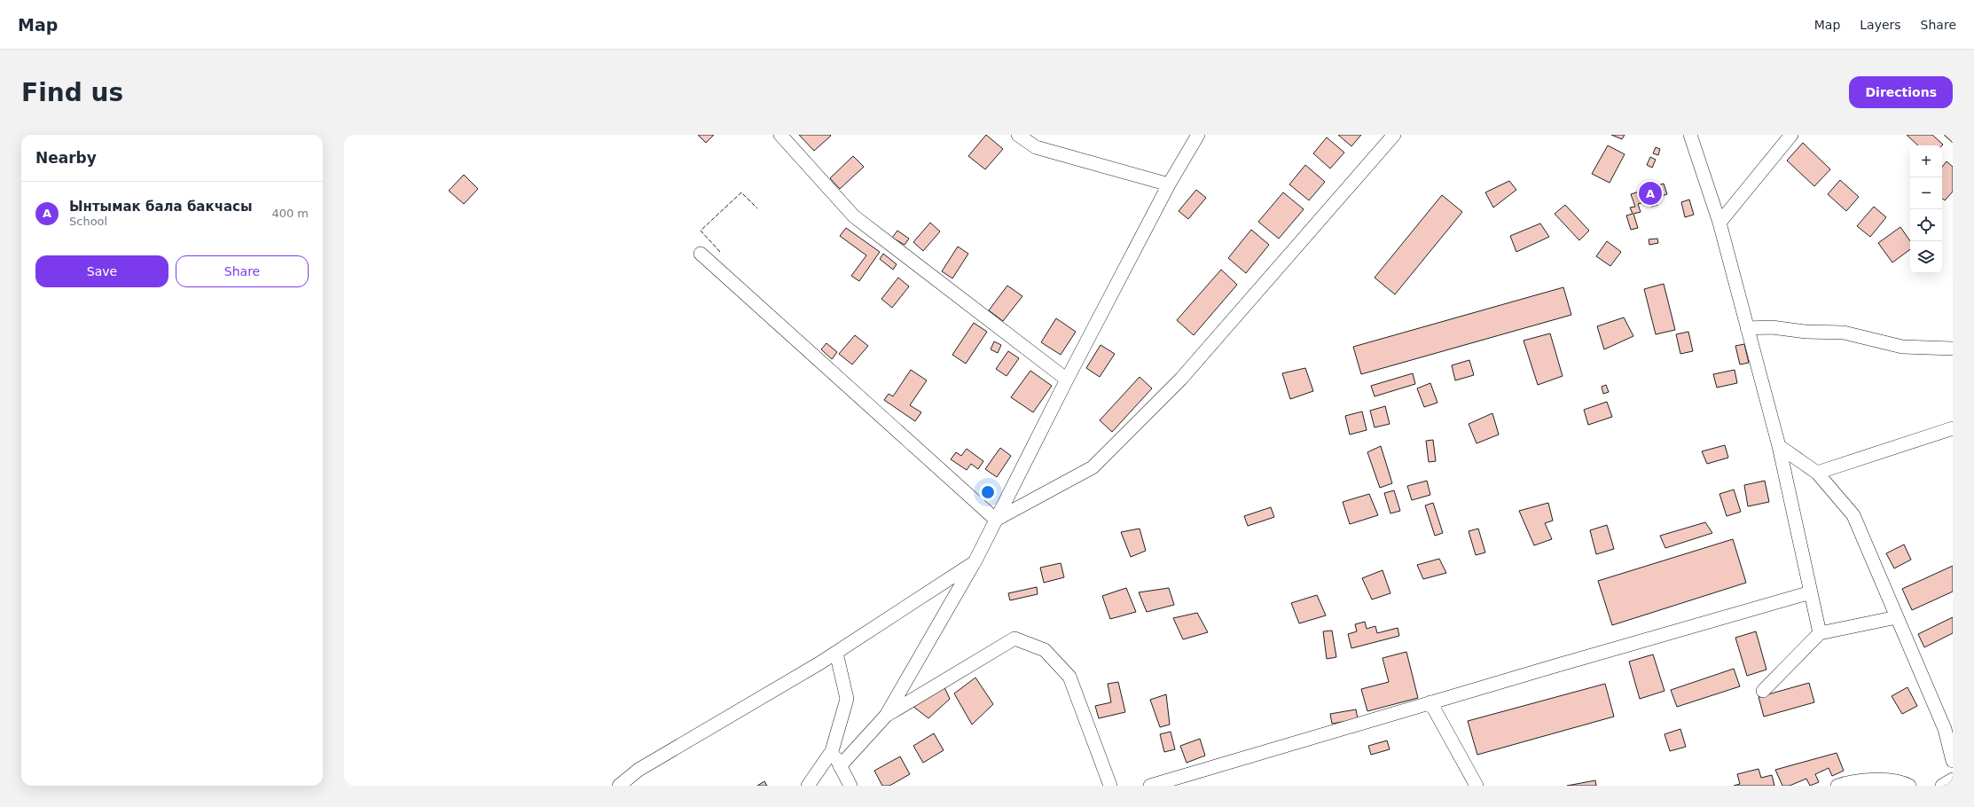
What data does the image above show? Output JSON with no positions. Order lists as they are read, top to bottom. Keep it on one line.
{"page":{"header":"Map","nav":["Map","Layers","Share"],"buttons":["Directions",["Save","Share"]],"title":"Find us","heading":"Nearby","map_buttons":["+","−"],"pins":"A","list":[{"mark":"A","name":"Ынтымак бала бакчасы","note":"School","value":"400 m"}]}}
